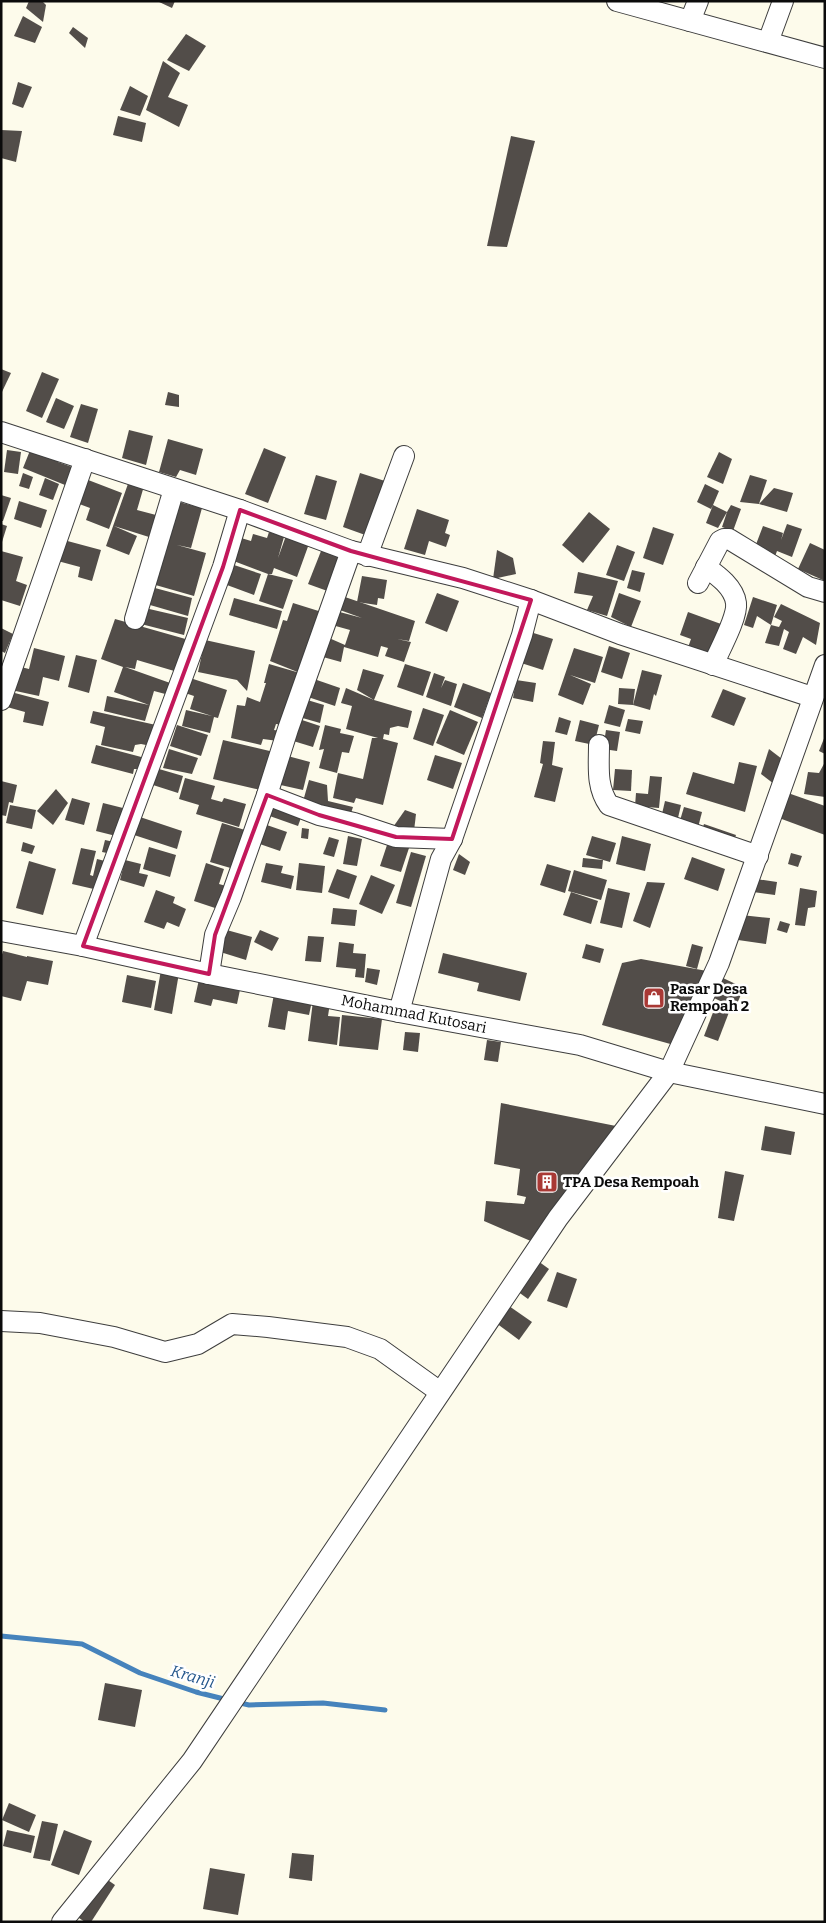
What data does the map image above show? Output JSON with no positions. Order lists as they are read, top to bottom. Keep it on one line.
{"streets":{"street":["Mohammad Kutosari"]},"water":["Kranji"],"places":{"shop":["Pasar Desa Rempoah 2"],"building":["TPA Desa Rempoah"]}}
